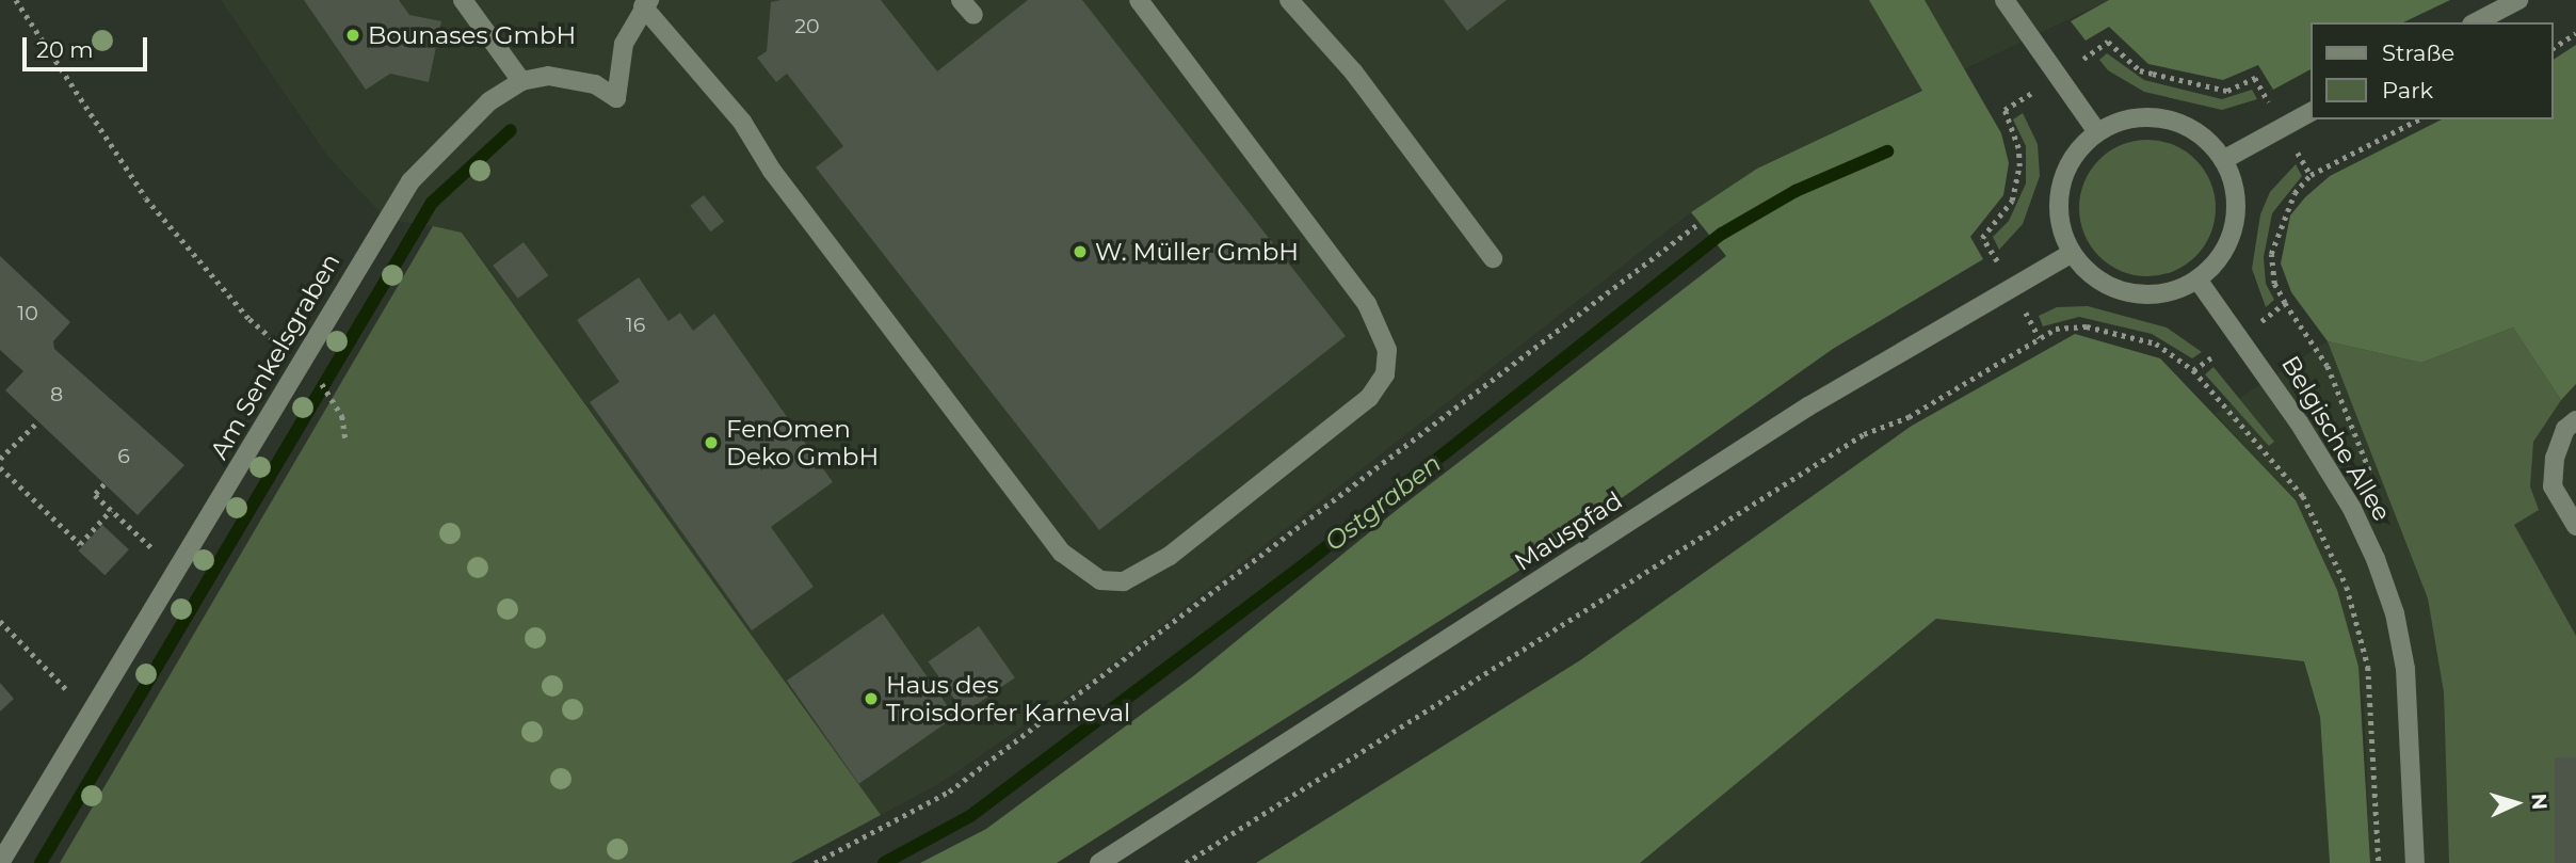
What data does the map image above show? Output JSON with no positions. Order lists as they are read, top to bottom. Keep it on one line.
{"streets":{"street":["Am Senkelsgraben","Belgische Allee","Mauspfad"]},"crossings":[["Belgische Allee","Mauspfad"]],"water":["Ostgraben"],"places":["Bounases GmbH","W. Müller GmbH","FenOmen Deko GmbH","Haus des Troisdorfer Karneval"],"house_numbers":["20","10","16","8","6"],"legend":["Straße","Park"],"scale_bar":"20 m","north":"right"}
